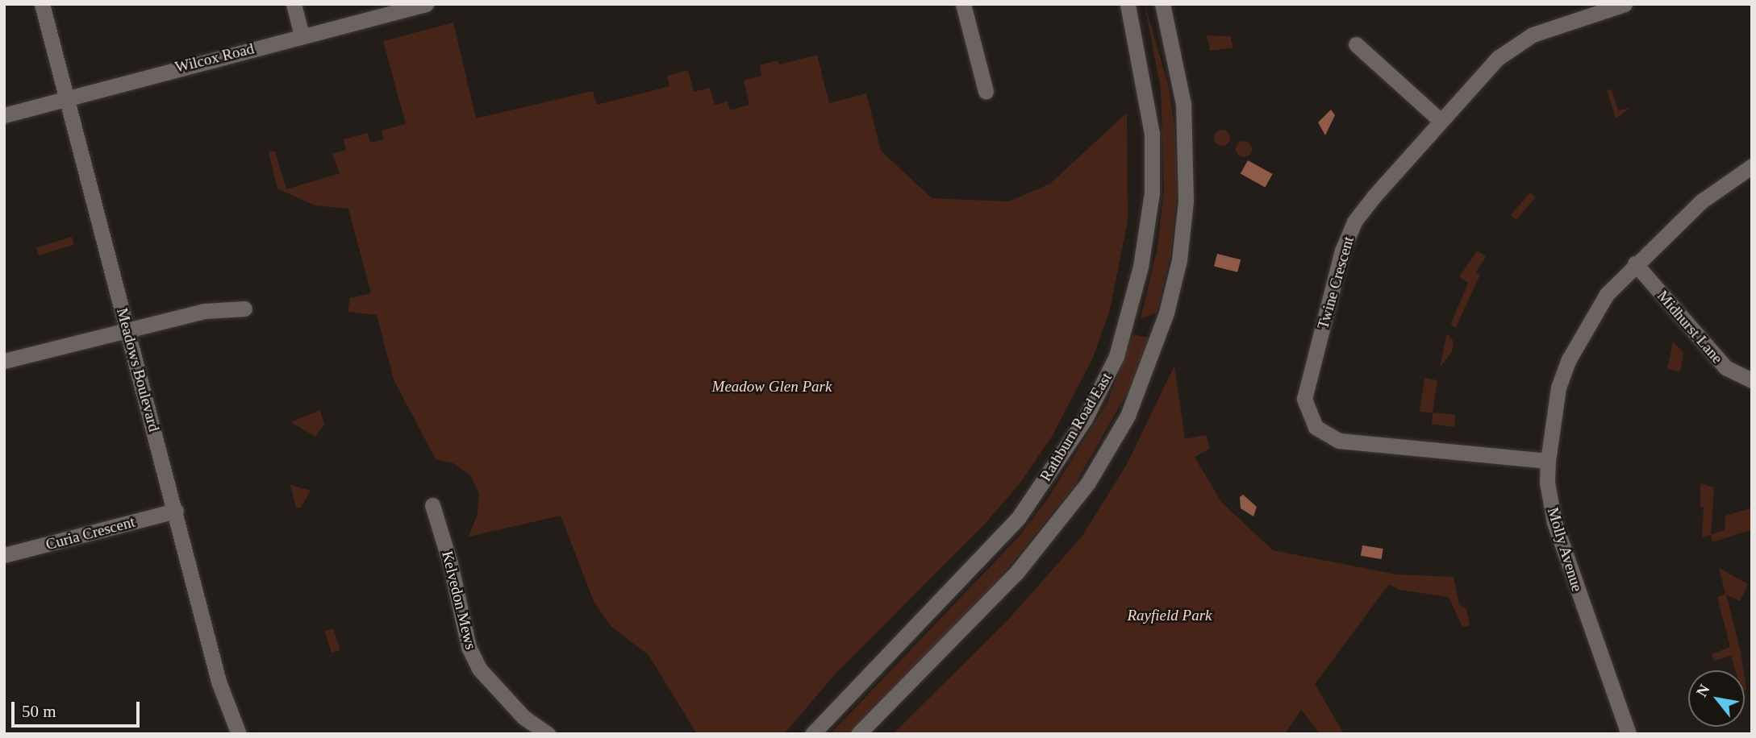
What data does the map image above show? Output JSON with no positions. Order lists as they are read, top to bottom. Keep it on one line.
{"streets":{"street":["Wilcox Road","Twine Crescent","Midhurst Lane","Meadows Boulevard","Rathburn Road East","Curia Crescent","Molly Avenue","Kelvedon Mews"]},"crossings":[["Wilcox Road","Meadows Boulevard"],["Twine Crescent","Molly Avenue"],["Midhurst Lane","Molly Avenue"],["Meadows Boulevard","Curia Crescent"]],"parks":["Meadow Glen Park","Rayfield Park"],"scale_bar":"50 m","north":"top left"}
